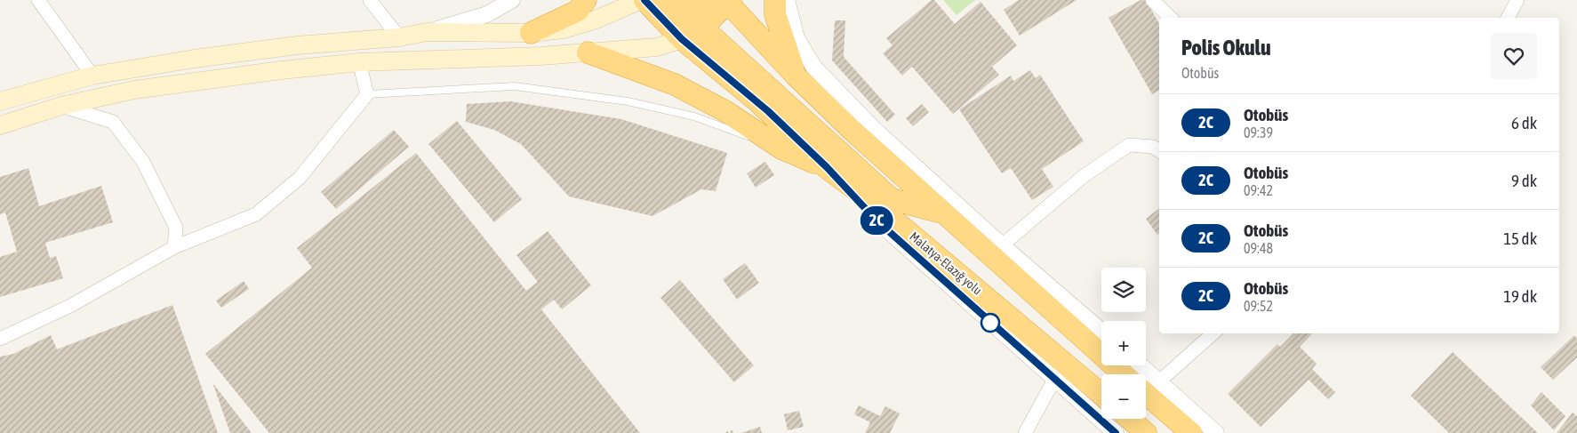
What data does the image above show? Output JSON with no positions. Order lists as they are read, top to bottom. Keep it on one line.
{"streets":{"highway":["Malatya-Elazığ yolu"]},"lines":["bus line 2C"],"page":{"on_map":"2C","heading":["Polis Okulu","Otobüs"],"list":[{"mark":"2C","name":"Otobüs","note":"09:39","value":"6 dk"},{"mark":"2C","name":"Otobüs","note":"09:42","value":"9 dk"},{"mark":"2C","name":"Otobüs","note":"09:48","value":"15 dk"},{"mark":"2C","name":"Otobüs","note":"09:52","value":"19 dk"}],"map_buttons":["+","−"]}}
